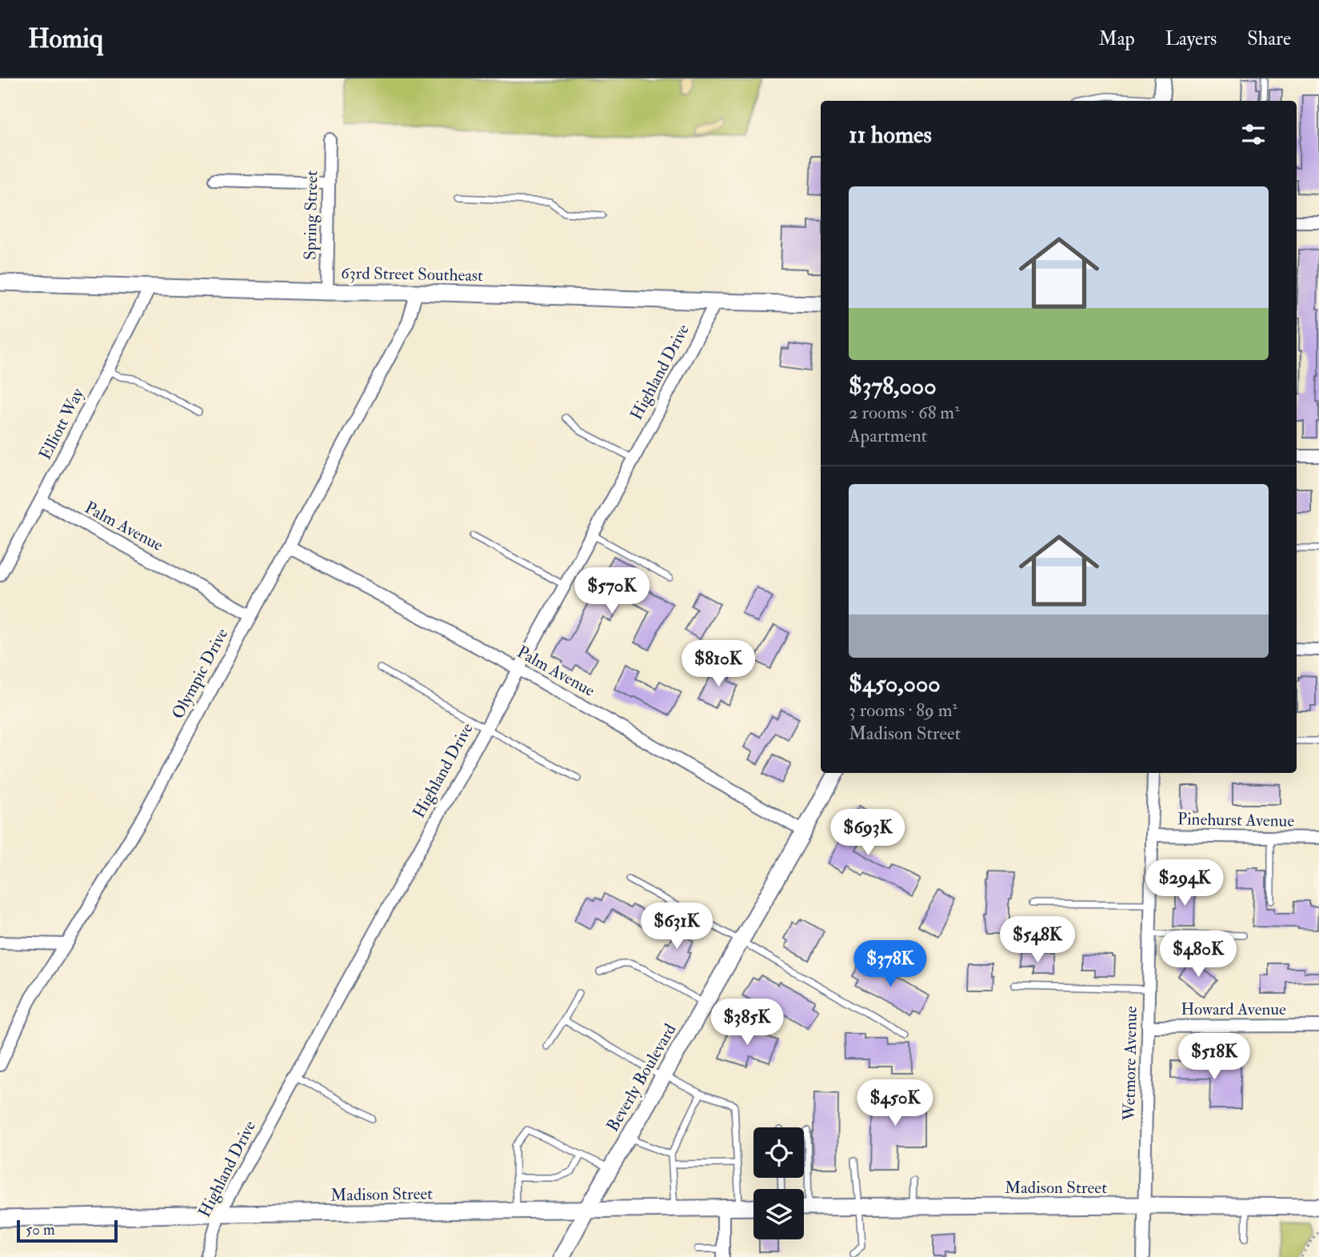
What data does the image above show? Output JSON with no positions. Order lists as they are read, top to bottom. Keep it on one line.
{"streets":{"street":["Spring Street","63rd Street Southeast","Highland Drive","Elliott Way","Palm Avenue","Olympic Drive","Pinehurst Avenue","Howard Avenue","Wetmore Avenue","Beverly Boulevard","Madison Street"]},"crossings":[["Spring Street","63rd Street Southeast"],["63rd Street Southeast","Highland Drive"],["63rd Street Southeast","Elliott Way"],["63rd Street Southeast","Olympic Drive"],["Highland Drive","Palm Avenue"],["Highland Drive","Madison Street"],["Elliott Way","Palm Avenue"],["Palm Avenue","Olympic Drive"],["Palm Avenue","Beverly Boulevard"],["Pinehurst Avenue","Wetmore Avenue"],["Howard Avenue","Wetmore Avenue"],["Wetmore Avenue","Madison Street"],["Beverly Boulevard","Madison Street"]],"scale_bar":"50 m","page":{"header":"Homiq","nav":["Map","Layers","Share"],"heading":"11 homes","list":[{"name":"$378,000","note":"2 rooms · 68 m² · Apartment"},{"name":"$450,000","note":"3 rooms · 89 m² · Madison Street"}],"price":["$570K","$810K","$693K","$294K","$631K","$548K","$480K","$378K","$385K","$518K","$450K"],"scale":"50 m"}}
